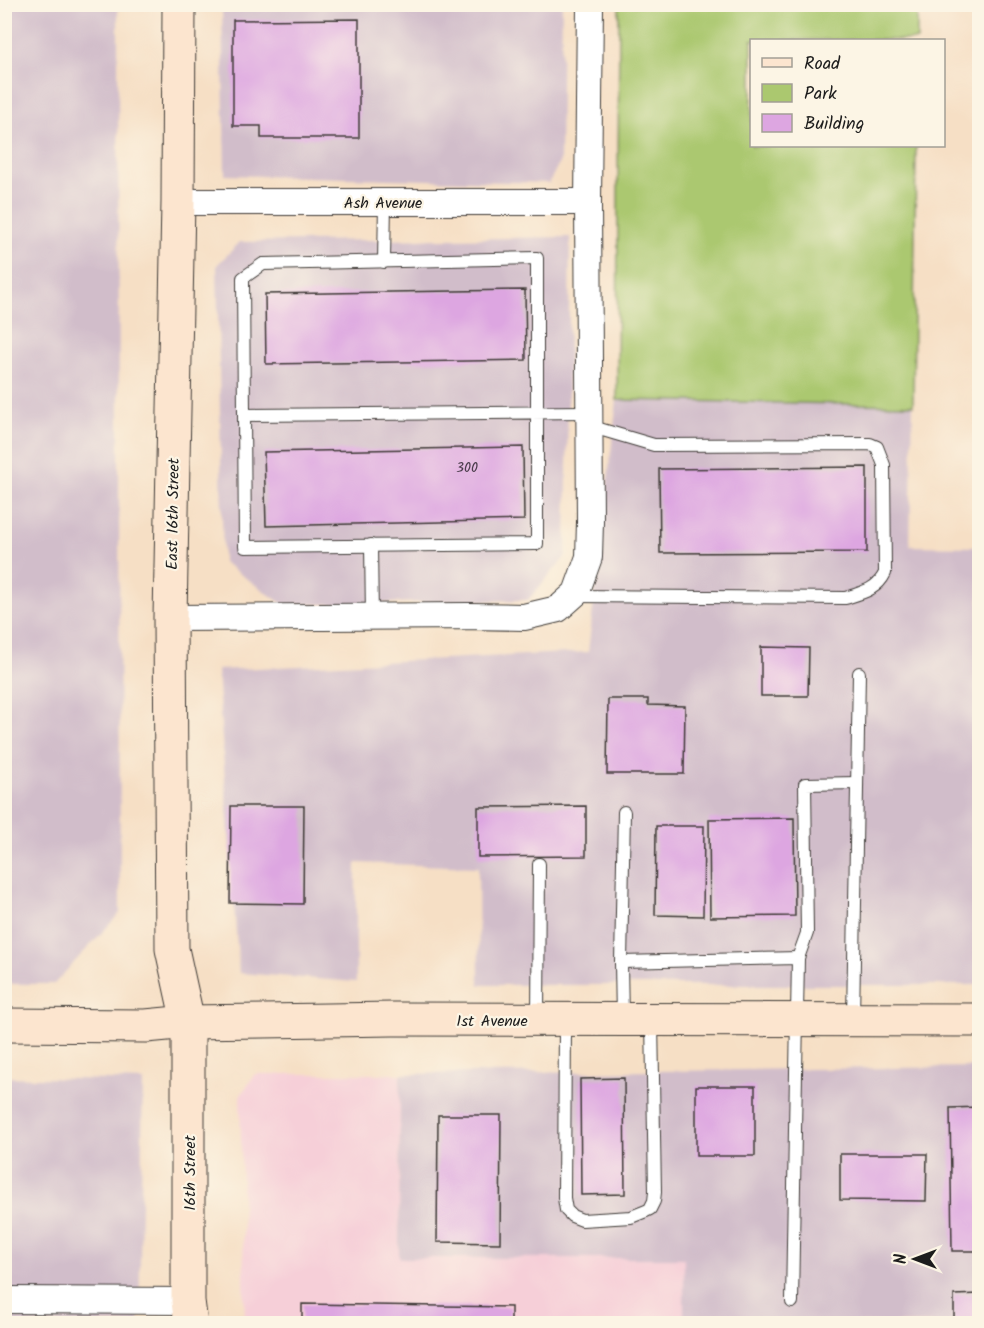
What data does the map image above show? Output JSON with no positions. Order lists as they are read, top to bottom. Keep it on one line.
{"streets":{"street":["Ash Avenue","East 16th Street","1st Avenue","16th Street"]},"crossings":[["Ash Avenue","East 16th Street"],["East 16th Street","1st Avenue"],["East 16th Street","16th Street"],["1st Avenue","16th Street"]],"house_numbers":["300"],"legend":["Road","Park","Building"],"north":"left"}
